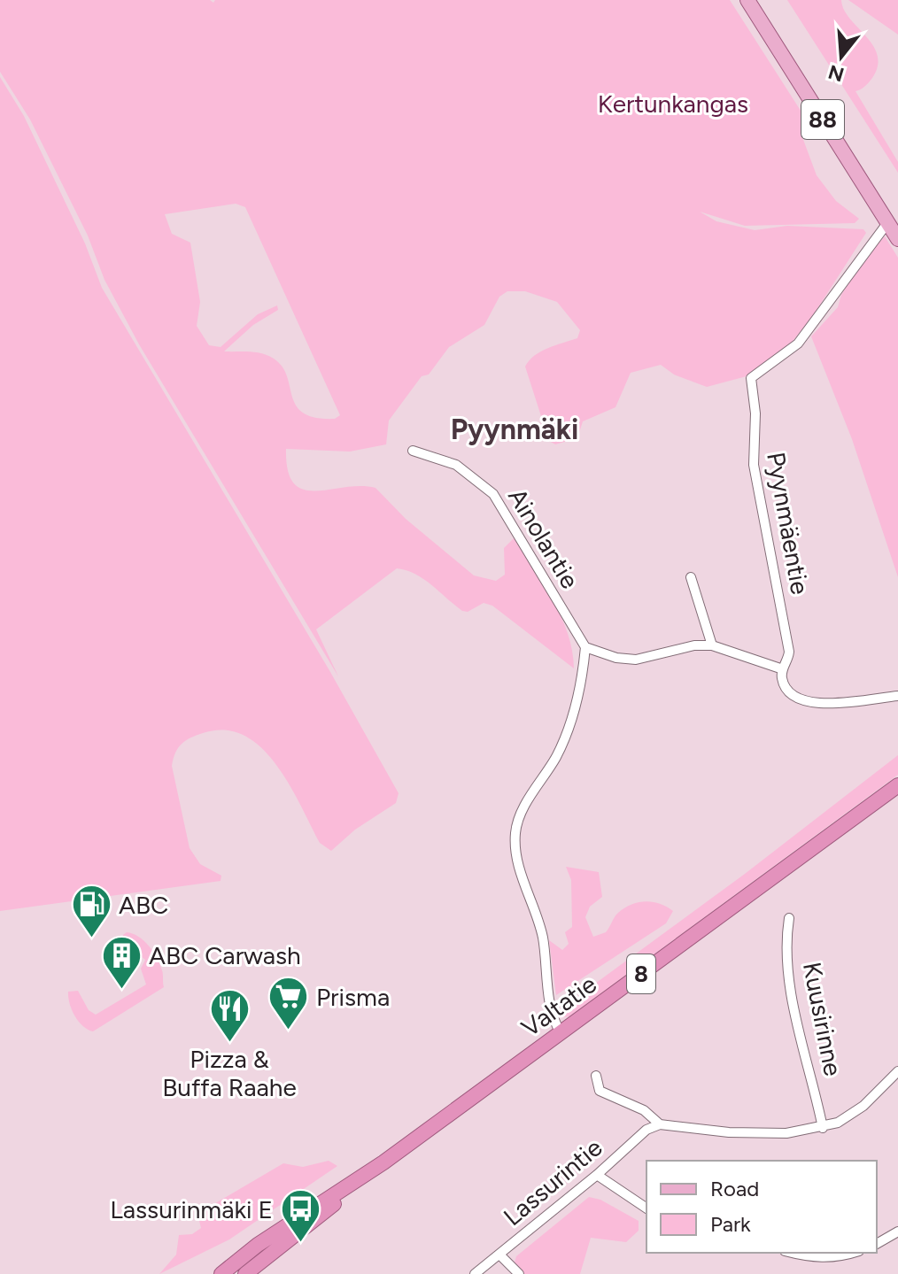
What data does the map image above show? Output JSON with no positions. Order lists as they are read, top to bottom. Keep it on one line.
{"streets":{"highway":["8","Valtatie"],"main road":["88"],"street":["Pyynmäentie","Ainolantie","Kuusirinne","Lassurintie"]},"crossings":[["88","Pyynmäentie"]],"districts":["Pyynmäki"],"parks":["Kertunkangas"],"places":{"fuel station":["ABC"],"building":["ABC Carwash"],"supermarket":["Prisma"],"restaurant":["Pizza & Buffa Raahe"],"bus stop":["Lassurinmäki E"]},"legend":["Road","Park"],"north":"bottom"}
